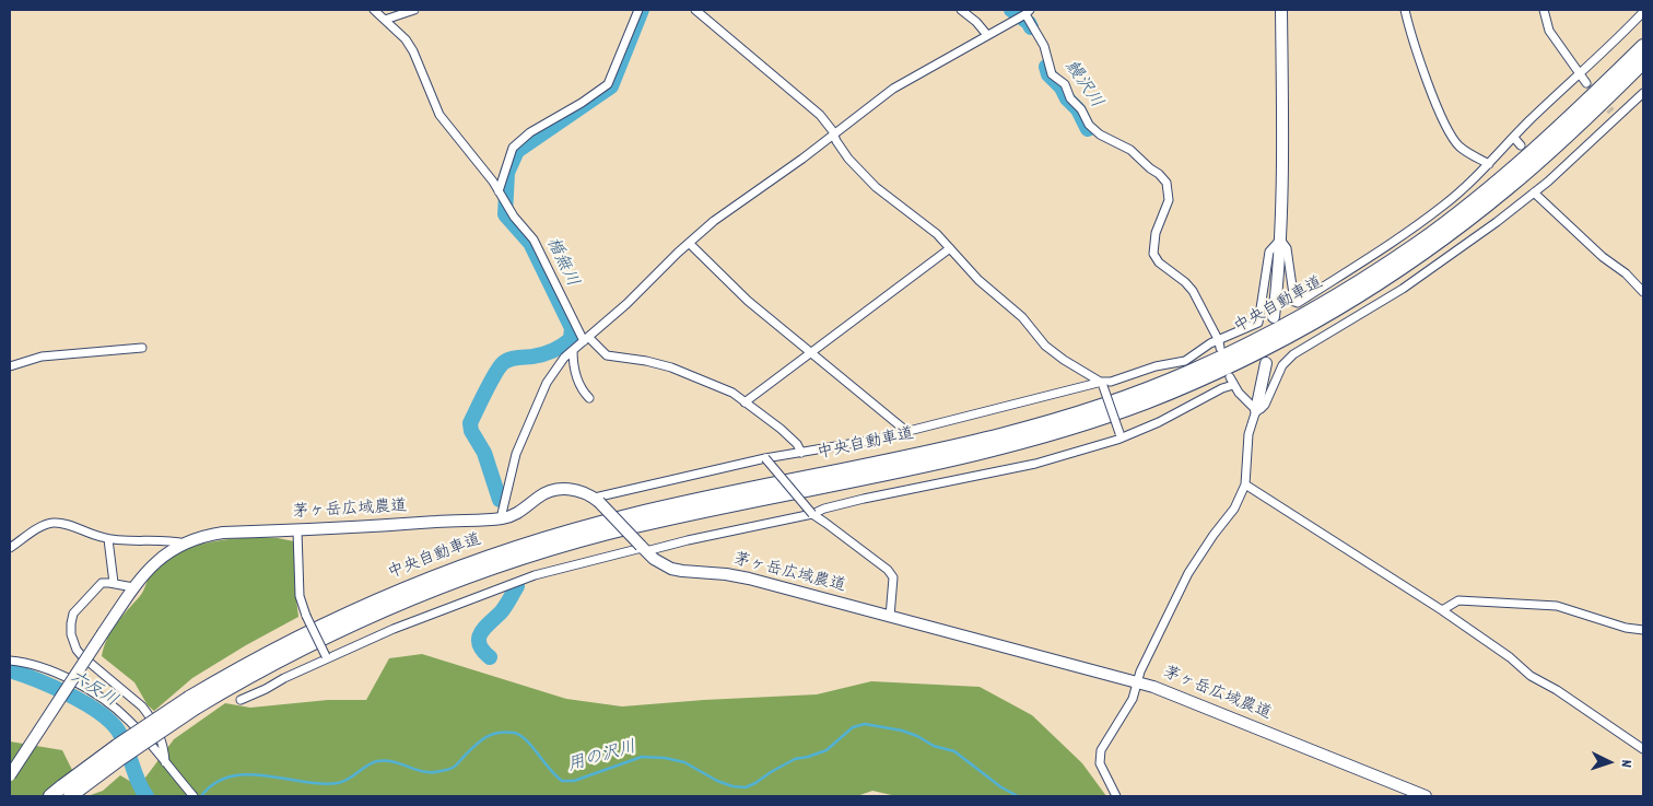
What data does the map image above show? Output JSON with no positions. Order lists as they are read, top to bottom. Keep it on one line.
{"streets":{"highway":["中央自動車道"],"street":["茅ヶ岳広域農道"]},"water":["鰻沢川","楯無川","六反川","用の沢川"],"north":"right"}
